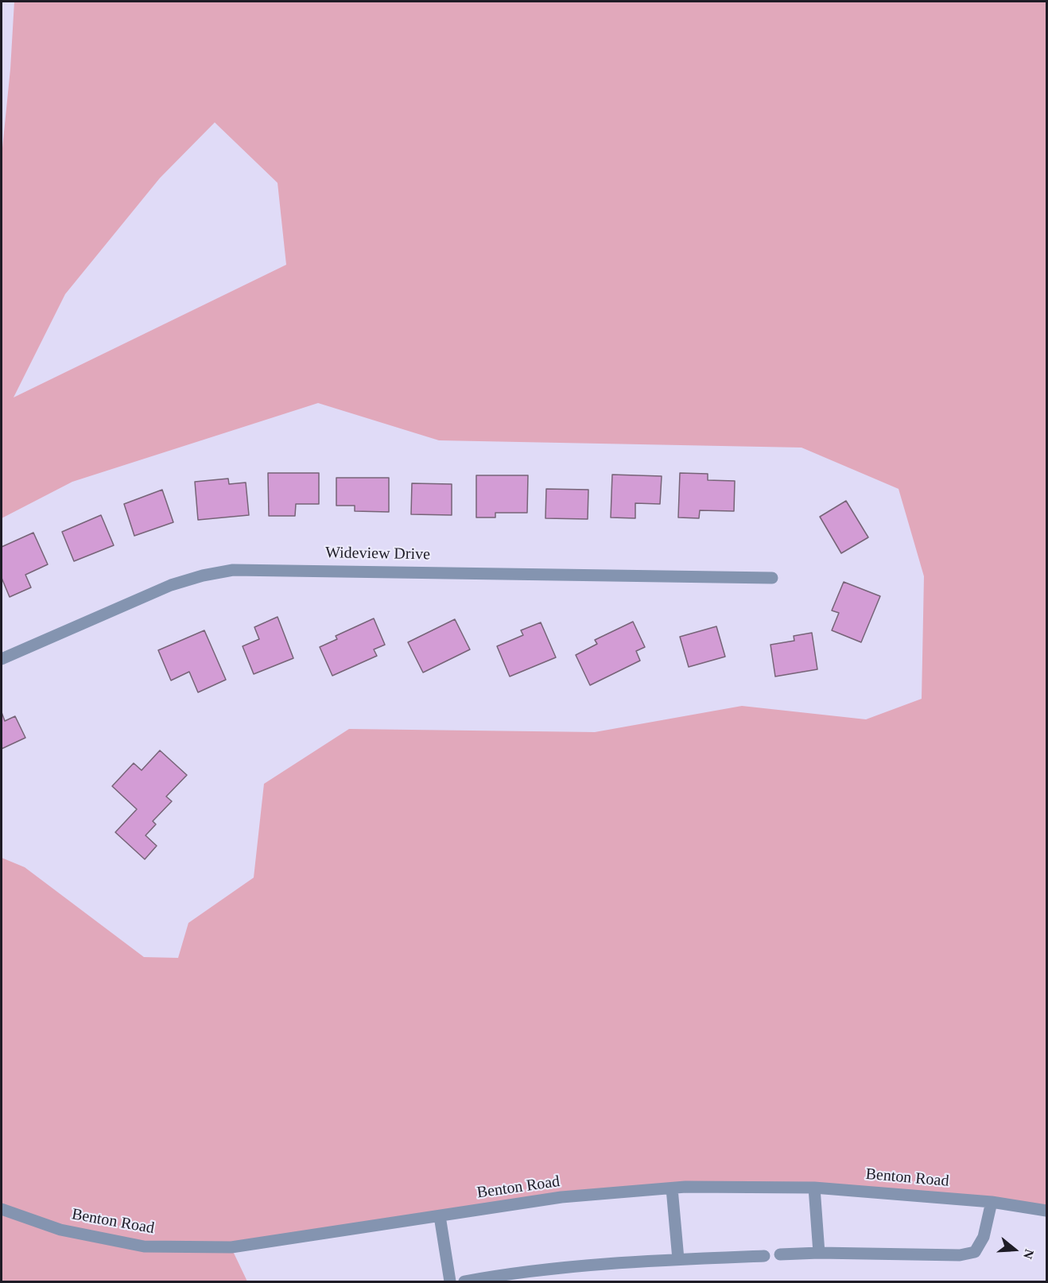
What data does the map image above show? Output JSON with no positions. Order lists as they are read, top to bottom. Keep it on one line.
{"streets":{"street":["Wideview Drive","Benton Road"]},"north":"right"}
